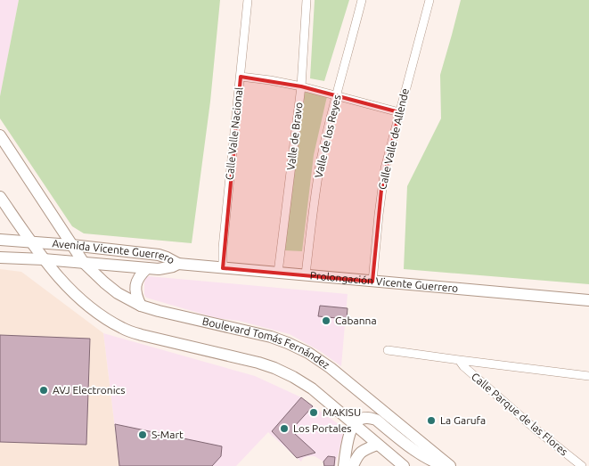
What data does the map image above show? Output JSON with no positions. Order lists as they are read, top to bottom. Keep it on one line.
{"streets":{"main road":["Avenida Vicente Guerrero","Prolongación Vicente Guerrero","Boulevard Tomás Fernández"],"street":["Calle Valle Nacional","Valle de Bravo","Valle de los Reyes","Calle Valle de Allende","Calle Parque de las Flores"]},"crossings":[["Calle Valle Nacional","Prolongación Vicente Guerrero"],["Valle de Bravo","Prolongación Vicente Guerrero"],["Valle de los Reyes","Prolongación Vicente Guerrero"],["Calle Valle de Allende","Prolongación Vicente Guerrero"],["Avenida Vicente Guerrero","Prolongación Vicente Guerrero"],["Avenida Vicente Guerrero","Boulevard Tomás Fernández"]],"places":["Cabanna","AVJ Electronics","MAKISU","La Garufa","Los Portales","S-Mart"]}
